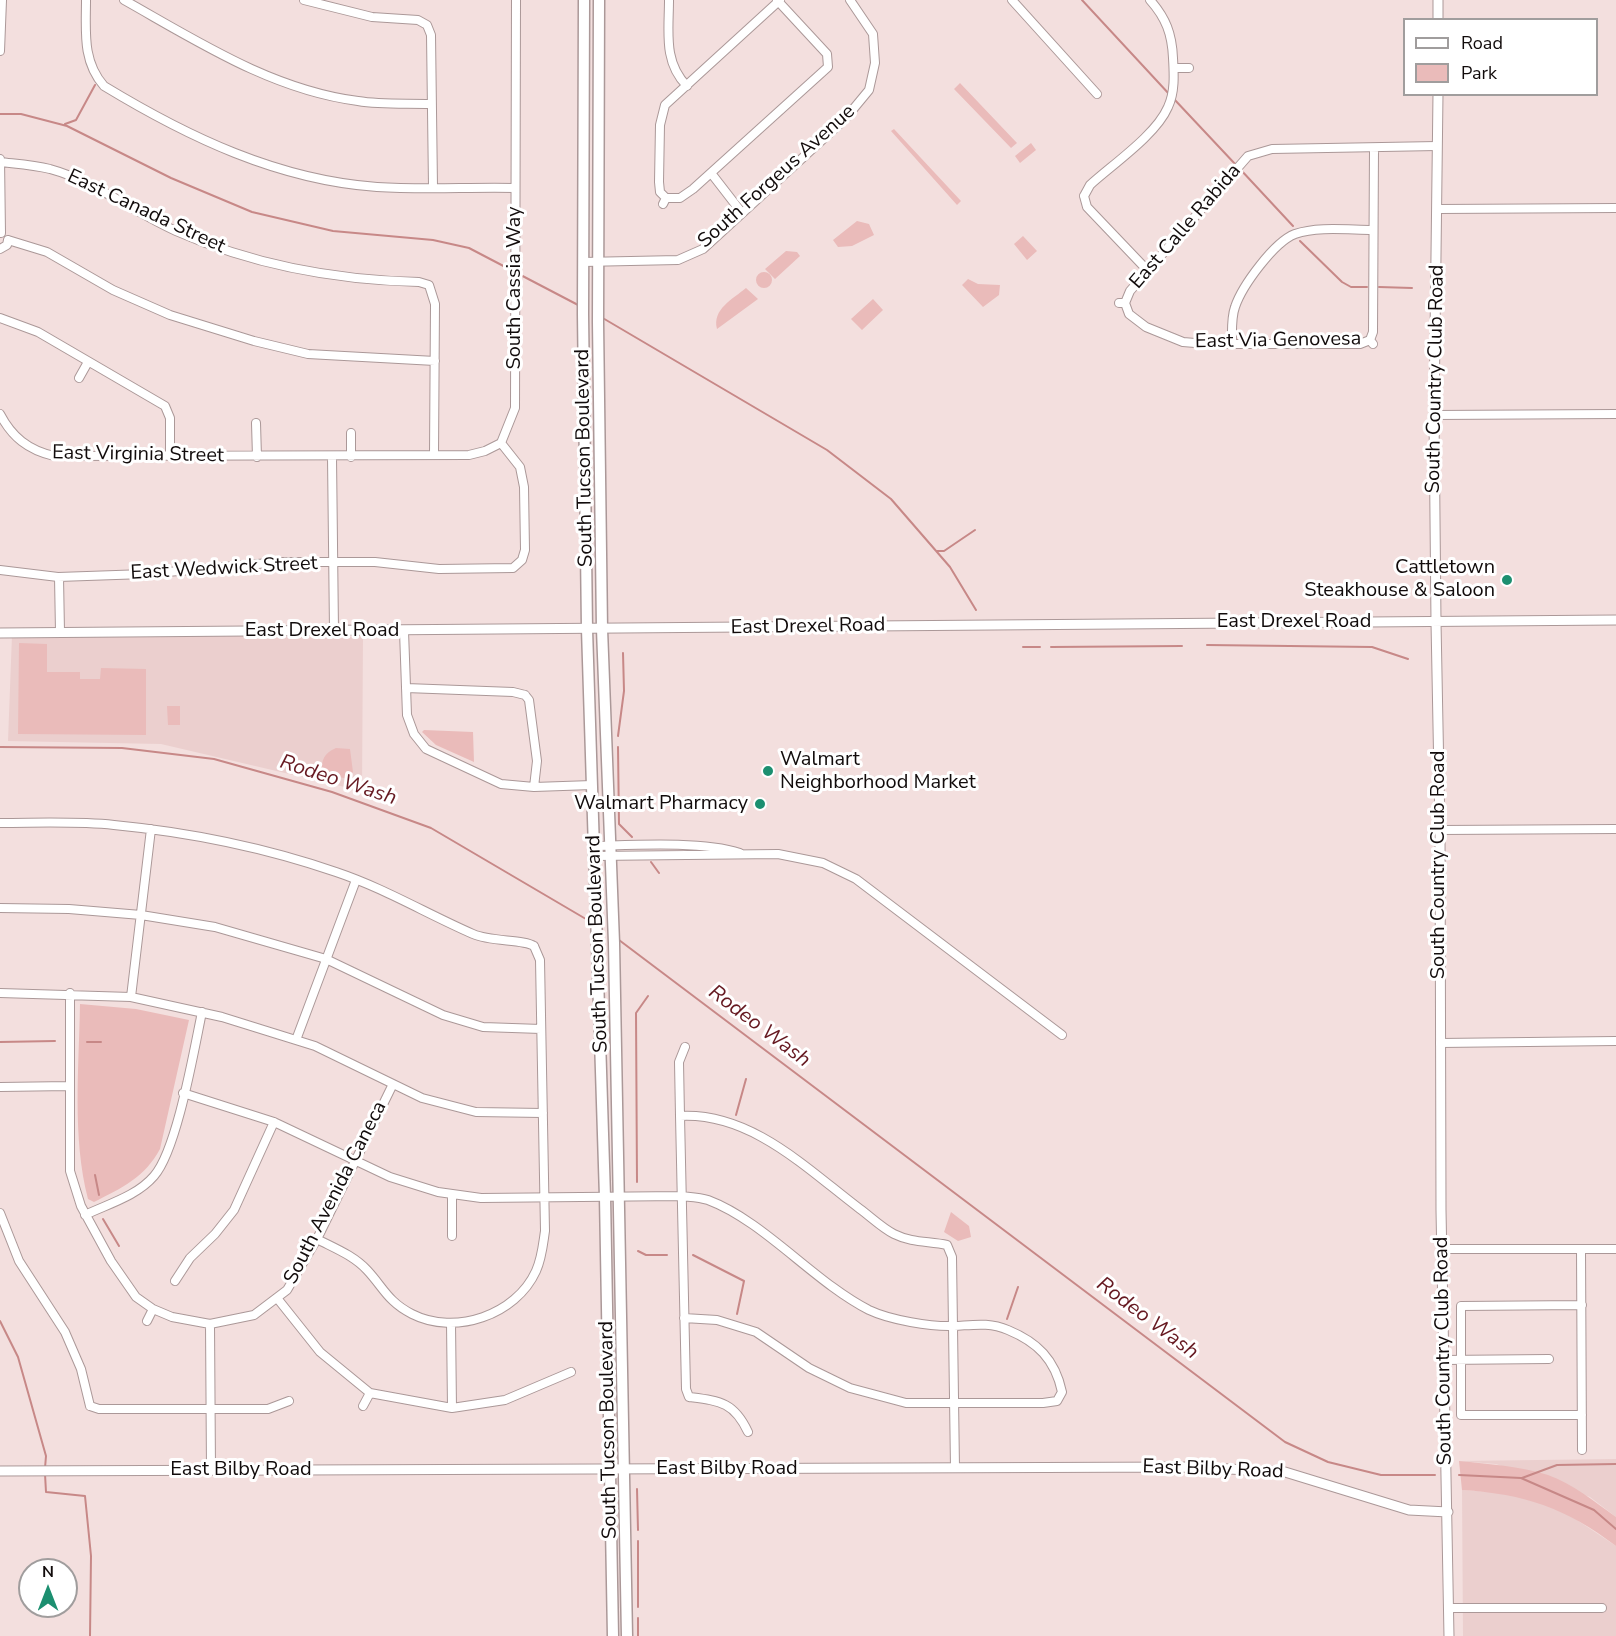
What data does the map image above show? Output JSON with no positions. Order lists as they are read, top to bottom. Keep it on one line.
{"streets":{"main road":["South Tucson Boulevard"],"street":["South Forgeus Avenue","East Canada Street","East Calle Rabida","South Cassia Way","East Via Genovesa","South Country Club Road","East Virginia Street","East Wedwick Street","East Drexel Road","South Avenida Caneca","East Bilby Road"]},"crossings":[["South Forgeus Avenue","South Tucson Boulevard"],["East Calle Rabida","East Via Genovesa"],["East Calle Rabida","South Country Club Road"],["South Cassia Way","East Virginia Street"],["South Cassia Way","East Wedwick Street"],["South Country Club Road","East Drexel Road"],["South Country Club Road","East Bilby Road"],["East Virginia Street","East Wedwick Street"],["South Tucson Boulevard","East Drexel Road"],["South Tucson Boulevard","East Bilby Road"]],"water":["Rodeo Wash"],"places":["Cattletown Steakhouse & Saloon","Walmart Neighborhood Market","Walmart Pharmacy"],"legend":["Road","Park"],"north":"top"}
